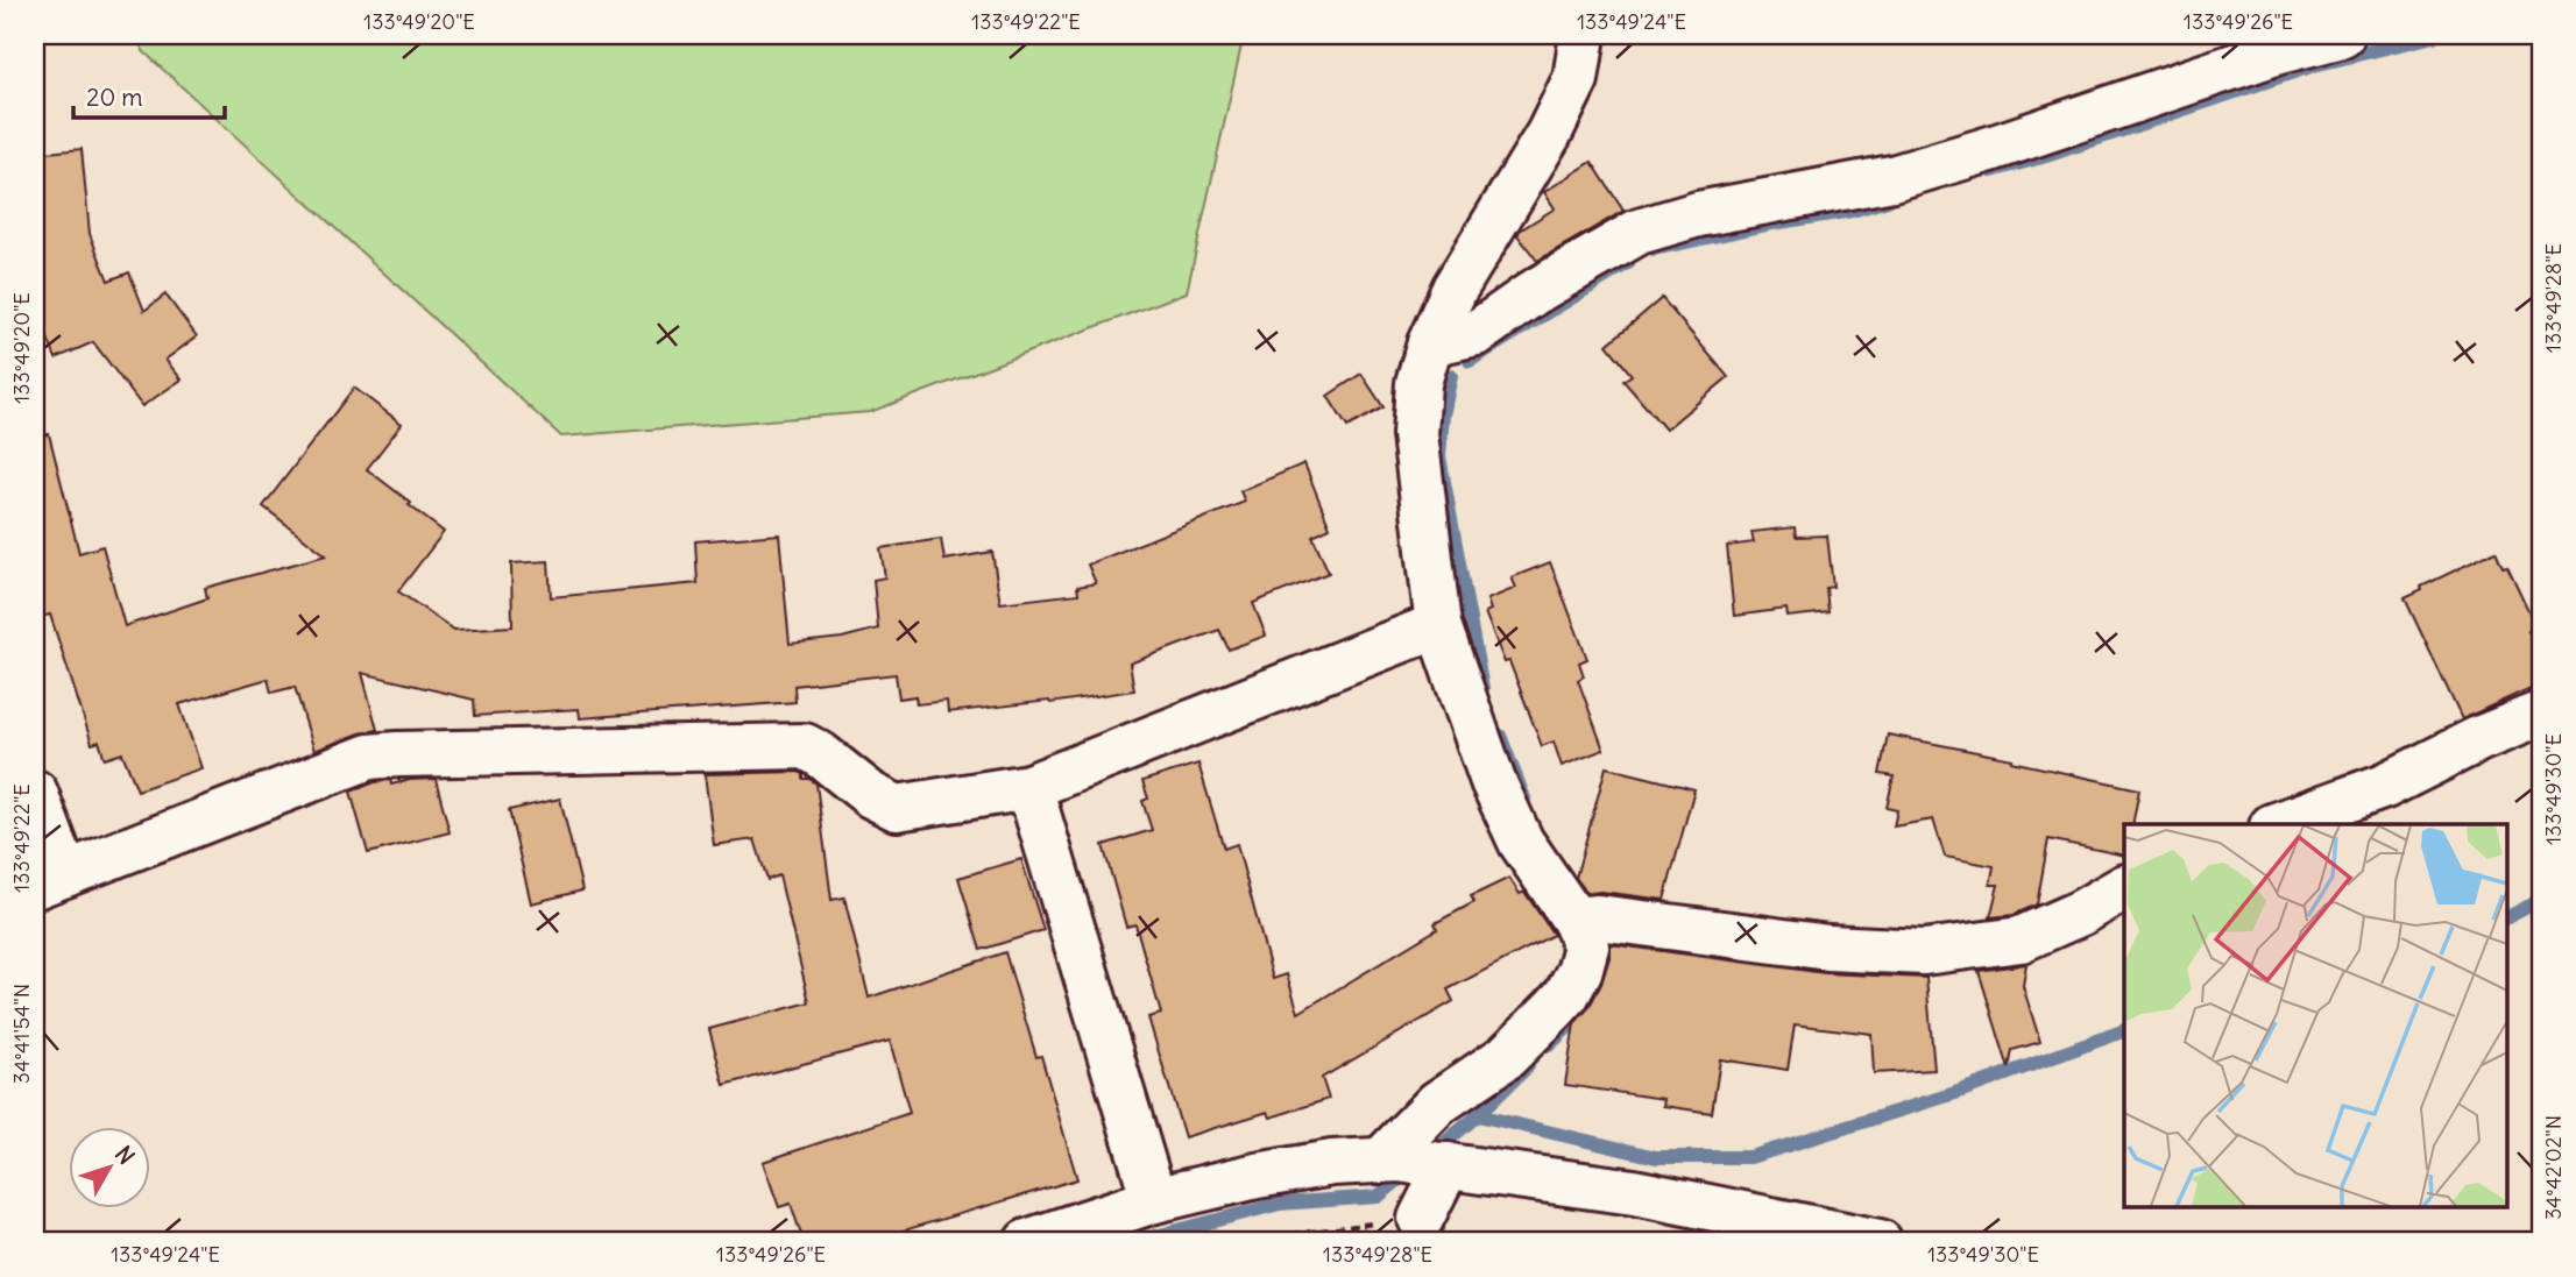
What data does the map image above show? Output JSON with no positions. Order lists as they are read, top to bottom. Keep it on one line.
{"scale_bar":"20 m","north":"top right","coordinates":["133°49'20\"E","133°49'22\"E","133°49'24\"E","133°49'26\"E","133°49'28\"E","133°49'30\"E","34°41'54\"N","34°42'02\"N"]}
